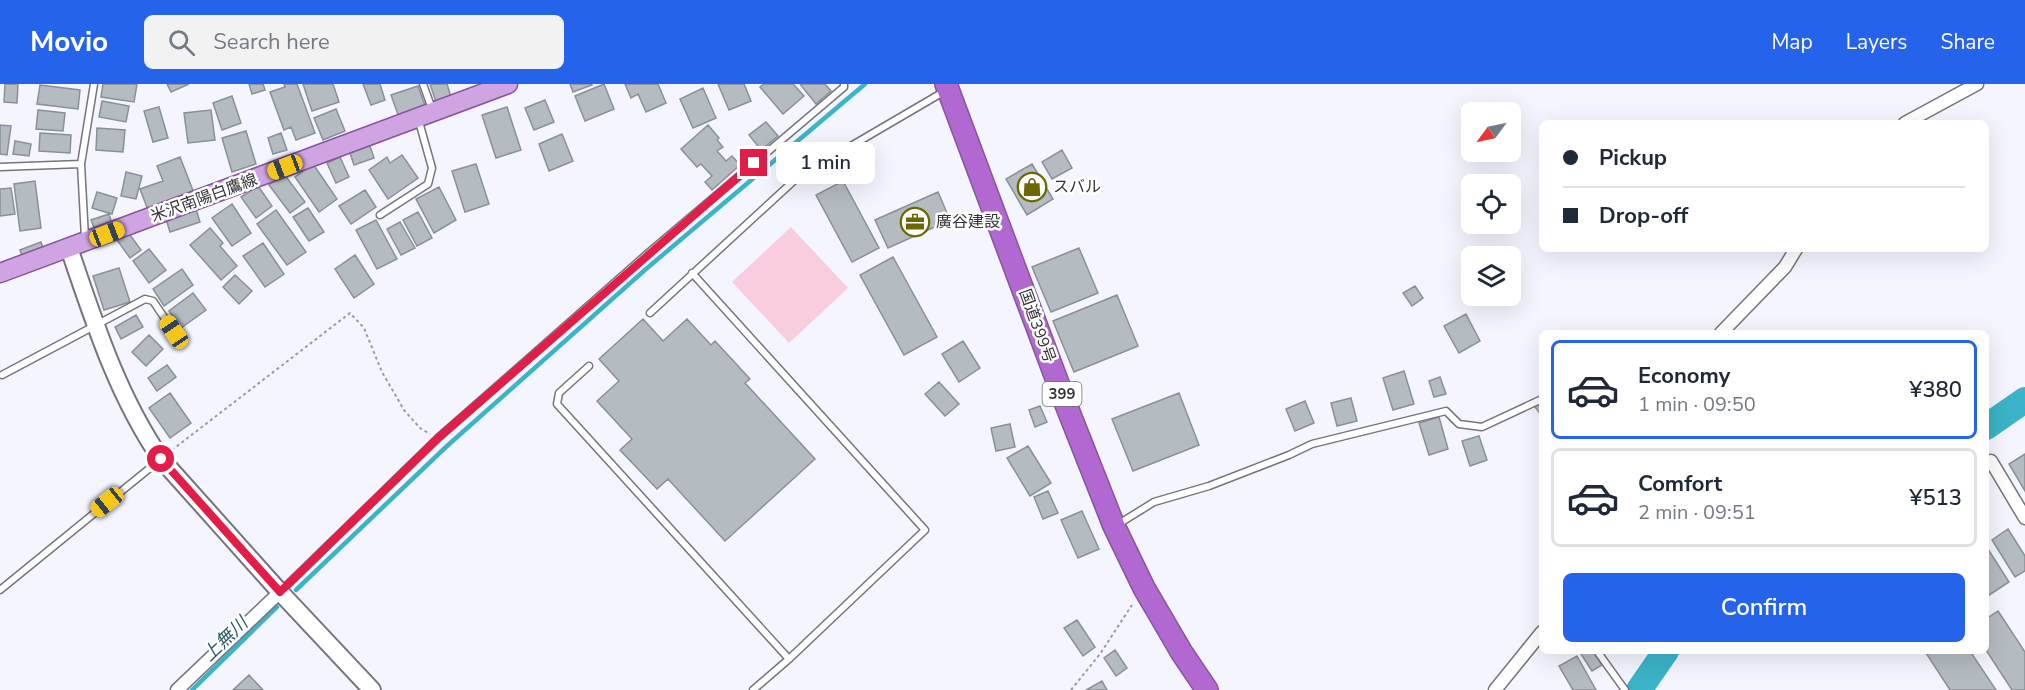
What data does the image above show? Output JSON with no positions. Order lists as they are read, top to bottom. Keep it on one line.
{"streets":{"highway":["国道399号","399"],"main road":["米沢南陽白鷹線"]},"water":["上無川"],"places":{"shop":["スバル"],"office":["廣谷建設"]},"north":"bottom left","page":{"header":"Movio","search":"Search here","nav":["Map","Layers","Share"],"banner":["Pickup","Drop-off"],"bubble":"1 min","list":[{"name":"Economy","note":"1 min · 09:50","value":"¥380"},{"name":"Comfort","note":"2 min · 09:51","value":"¥513"}],"buttons":"Confirm"}}
